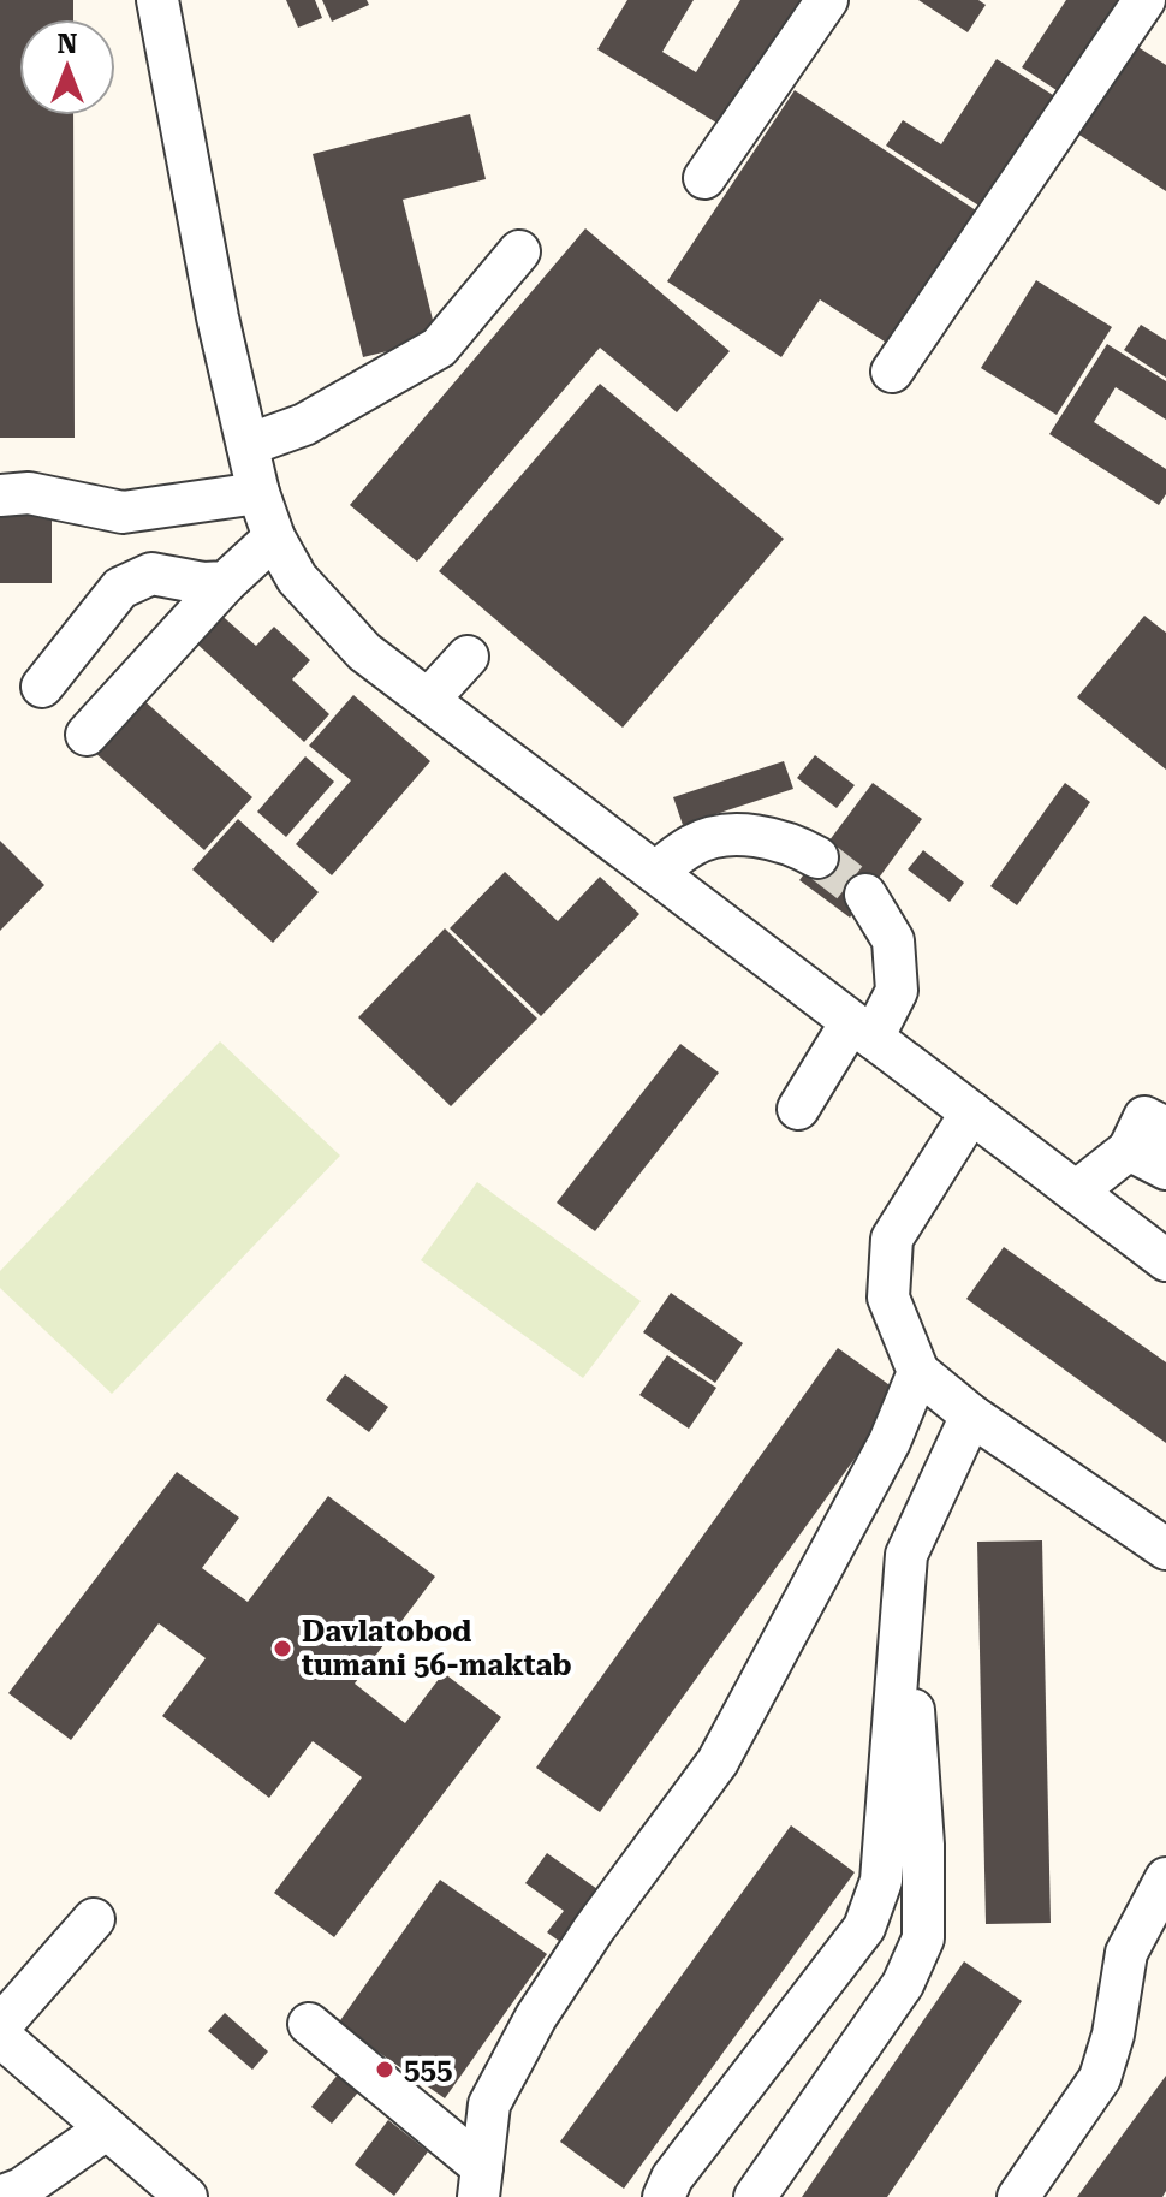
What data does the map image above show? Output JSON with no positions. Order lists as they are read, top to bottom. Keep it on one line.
{"places":["Davlatobod tumani 56-maktab","555"],"north":"top"}
